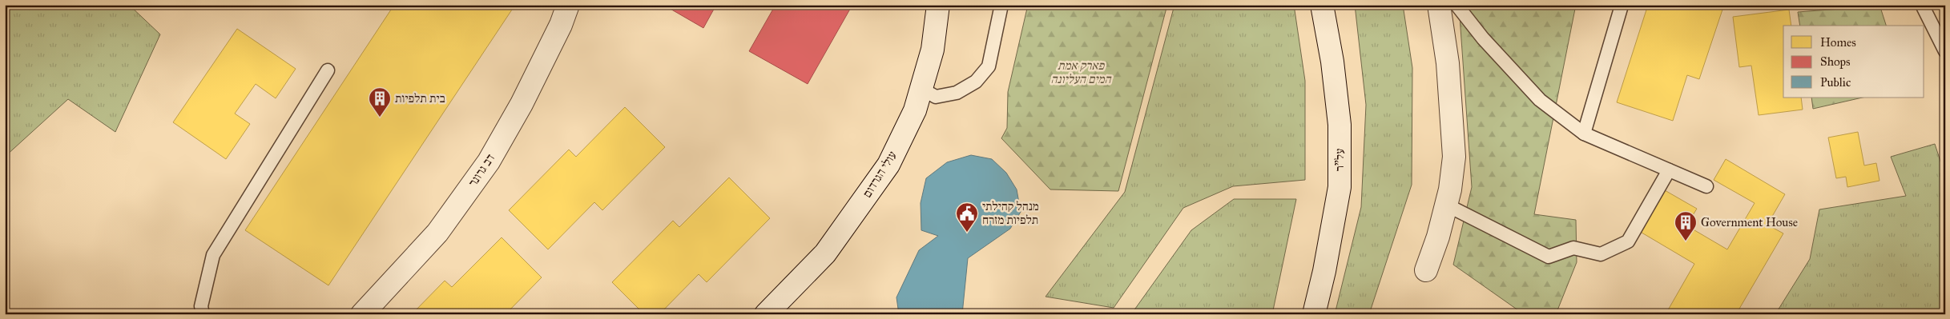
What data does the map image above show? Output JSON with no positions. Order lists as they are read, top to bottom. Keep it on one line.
{"streets":{"street":["על\"ר","דב גרונר","עולי הגרדום"]},"parks":["פארק אמת המים העליונה"],"places":{"building":["בית תלפיות","Government House"],"public building":["מנהל קהילתי תלפיות מזרח"]},"legend":["Homes","Shops","Public"]}
